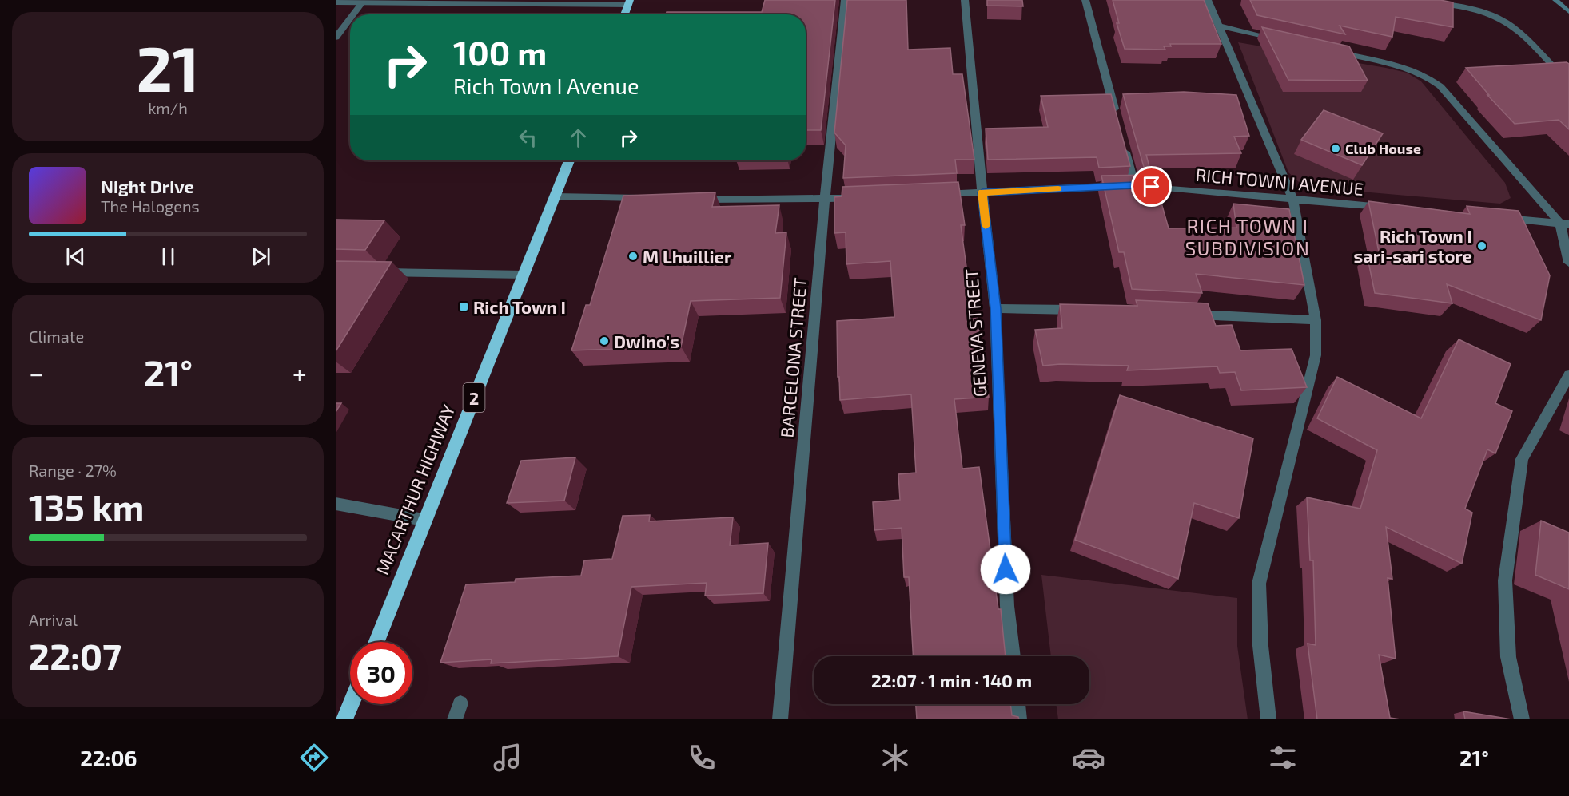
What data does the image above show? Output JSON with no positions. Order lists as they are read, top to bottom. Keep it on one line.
{"streets":{"highway":["2","MACARTHUR HIGHWAY"],"street":["RICH TOWN I AVENUE","GENEVA STREET","BARCELONA STREET"]},"crossings":[["RICH TOWN I AVENUE","GENEVA STREET"]],"districts":["RICH TOWN I SUBDIVISION"],"places":{"other":["Club House","Rich Town I sari-sari store","M Lhuillier","Dwino's"],"transit":["Rich Town I"]},"page":{"tile":[["21","km/h"],"Climate",["Range · 27%","135 km"],["Arrival","22:07"]],"turn":["100 m","Rich Town I Avenue"],"song":["Night Drive","The Halogens"],"heat":["−","21°","+"],"limit":"30","trip":"22:07 · 1 min · 140 m","tabs":["22:06","21°"]}}
